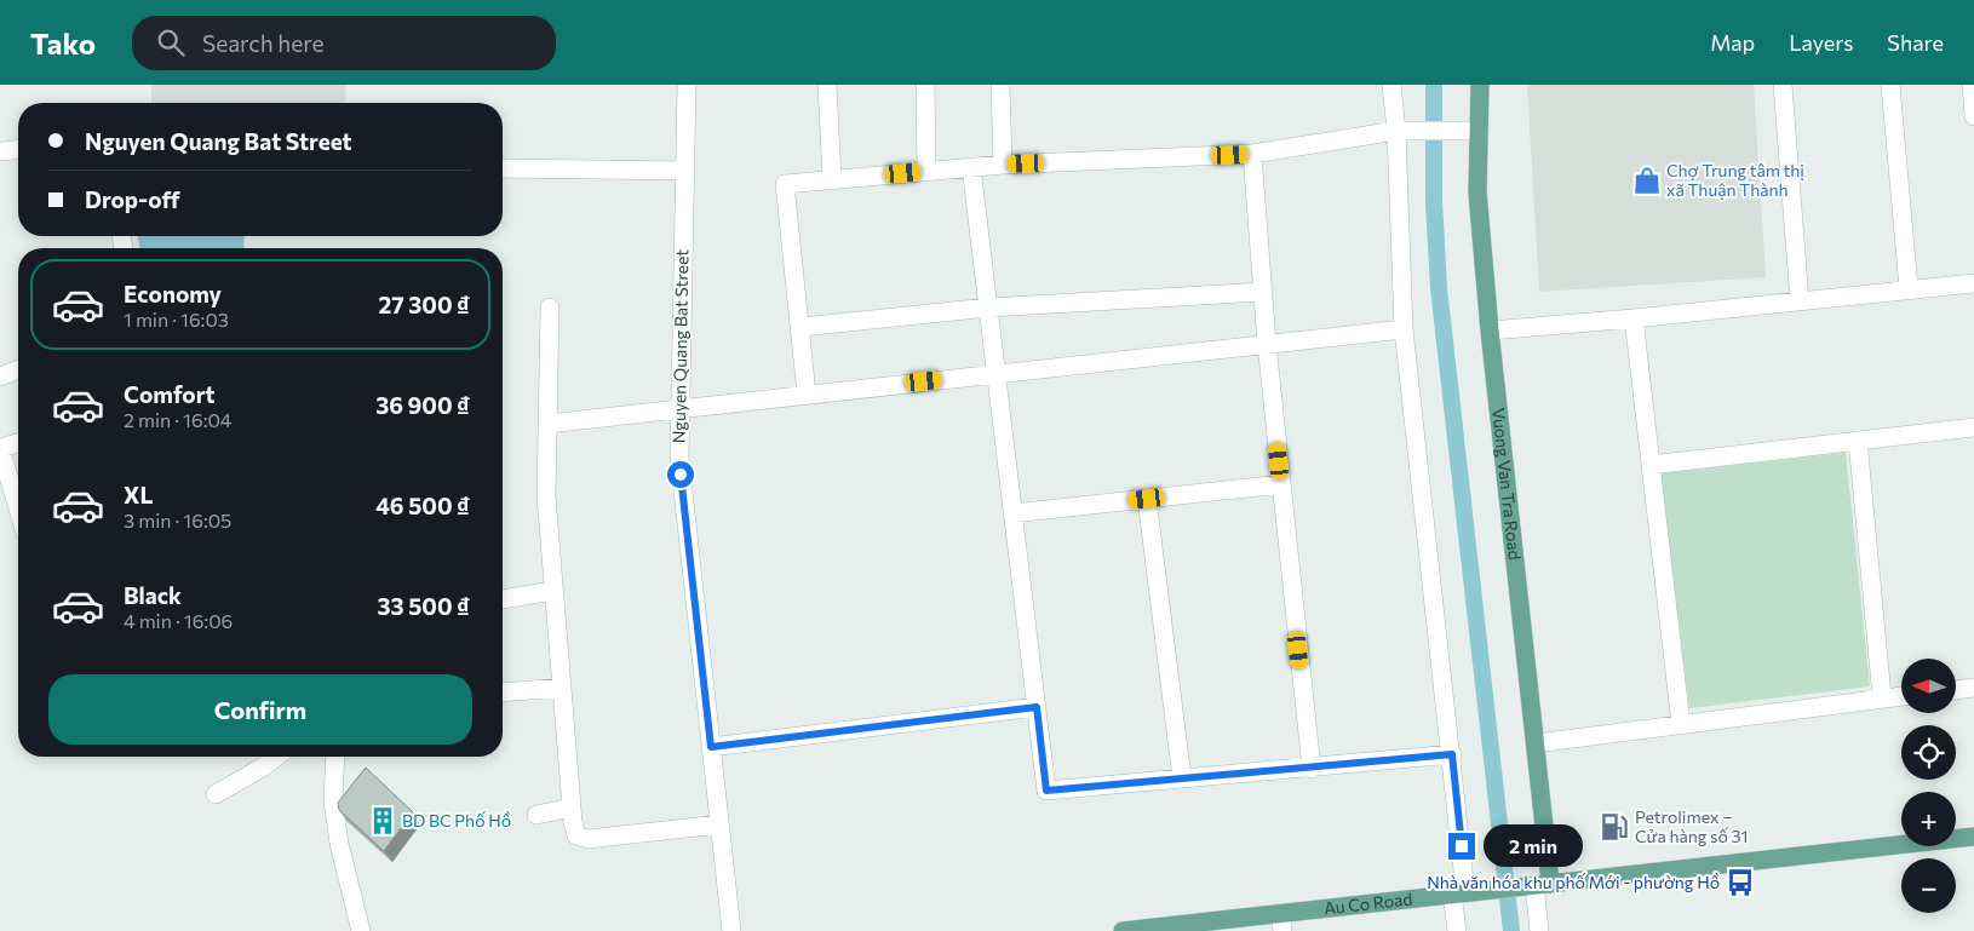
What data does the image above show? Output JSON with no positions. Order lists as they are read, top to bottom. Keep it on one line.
{"streets":{"main road":["Vuong Van Tra Road","Au Co Road"],"street":["Nguyen Quang Bat Street"]},"crossings":[["Vuong Van Tra Road","Au Co Road"]],"places":{"shop":["Chợ Trung tâm thị xã Thuận Thành"],"building":["BD BC Phố Hồ"],"fuel station":["Petrolimex – Cửa hàng số 31"],"bus stop":["Nhà văn hóa khu phố Mới - phường Hồ"]},"north":"left","page":{"header":"Tako","search":"Search here","nav":["Map","Layers","Share"],"banner":["Nguyen Quang Bat Street","Drop-off"],"list":[{"name":"Economy","note":"1 min · 16:03","value":"27 300 ₫"},{"name":"Comfort","note":"2 min · 16:04","value":"36 900 ₫"},{"name":"XL","note":"3 min · 16:05","value":"46 500 ₫"},{"name":"Black","note":"4 min · 16:06","value":"33 500 ₫"}],"map_buttons":["+","−"],"buttons":"Confirm","bubble":"2 min"}}
